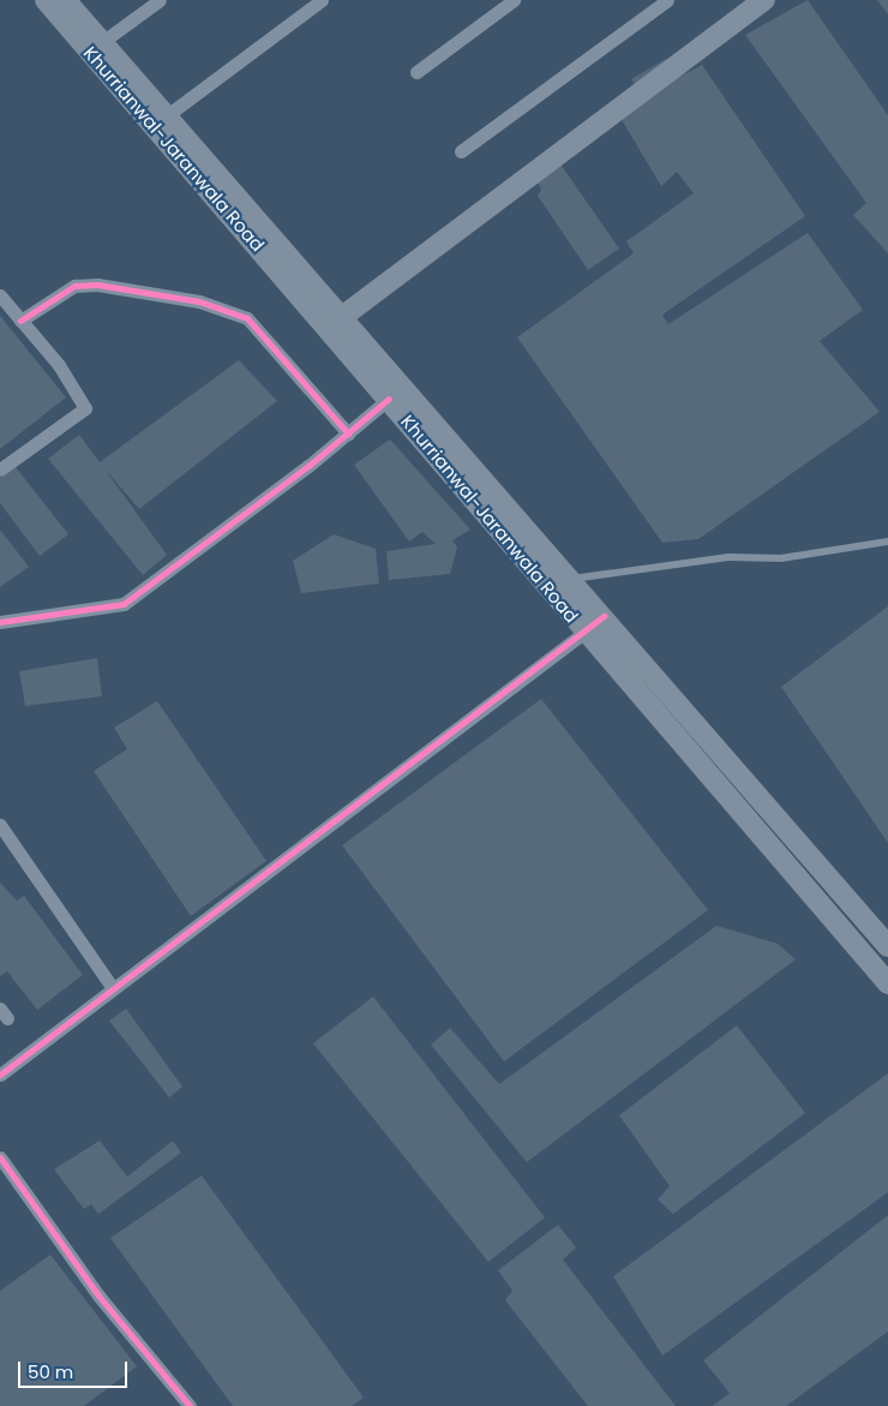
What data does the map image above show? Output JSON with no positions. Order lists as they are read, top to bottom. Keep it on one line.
{"streets":{"main road":["Khurrianwal-Jaranwala Road"]},"scale_bar":"50 m"}
